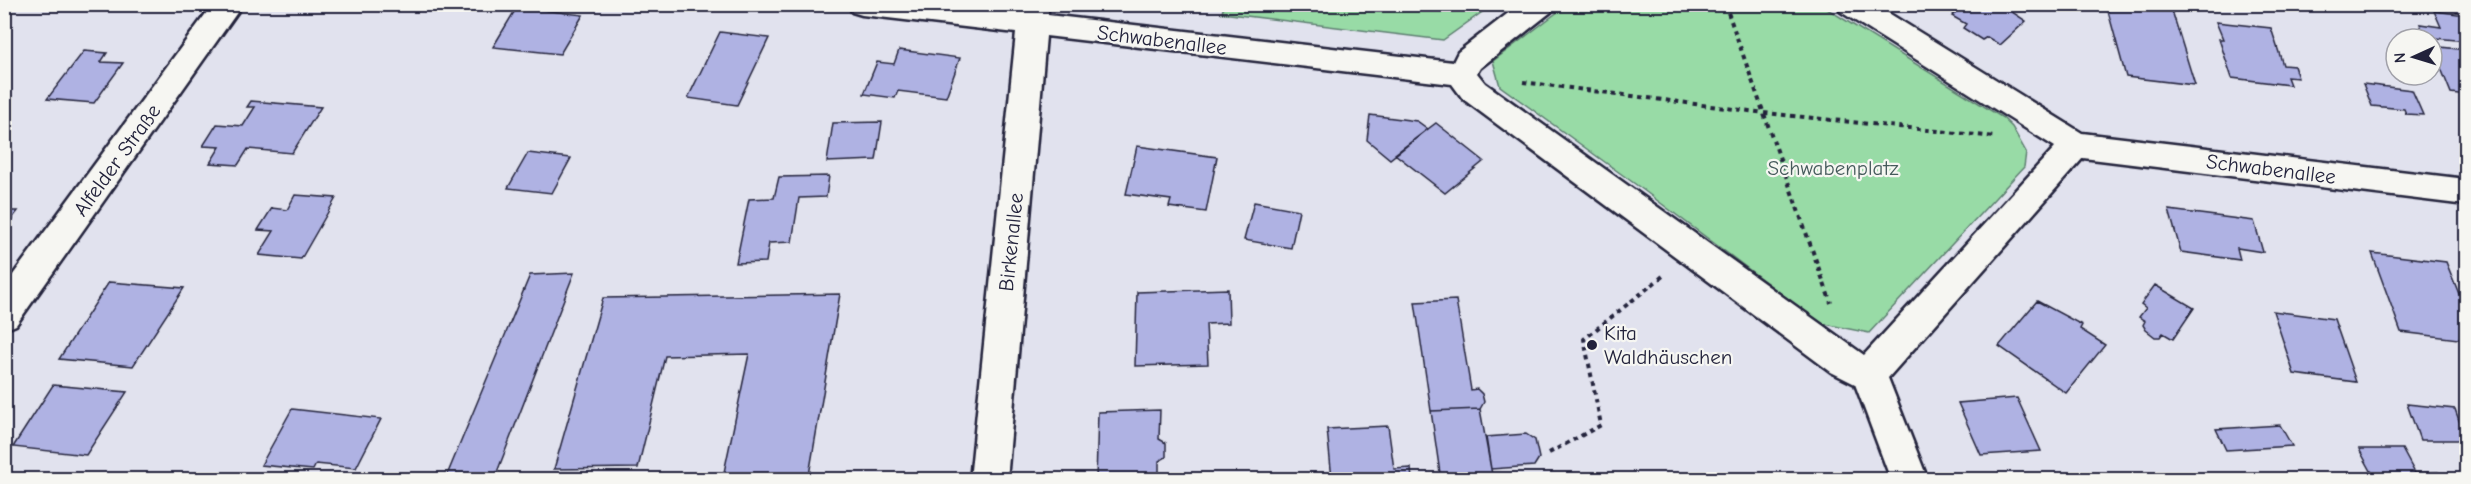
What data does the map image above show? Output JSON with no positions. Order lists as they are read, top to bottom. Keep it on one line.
{"streets":{"street":["Schwabenallee","Alfelder Straße","Birkenallee"]},"crossings":[["Schwabenallee","Birkenallee"]],"parks":["Schwabenplatz"],"places":["Kita Waldhäuschen"],"north":"left"}
